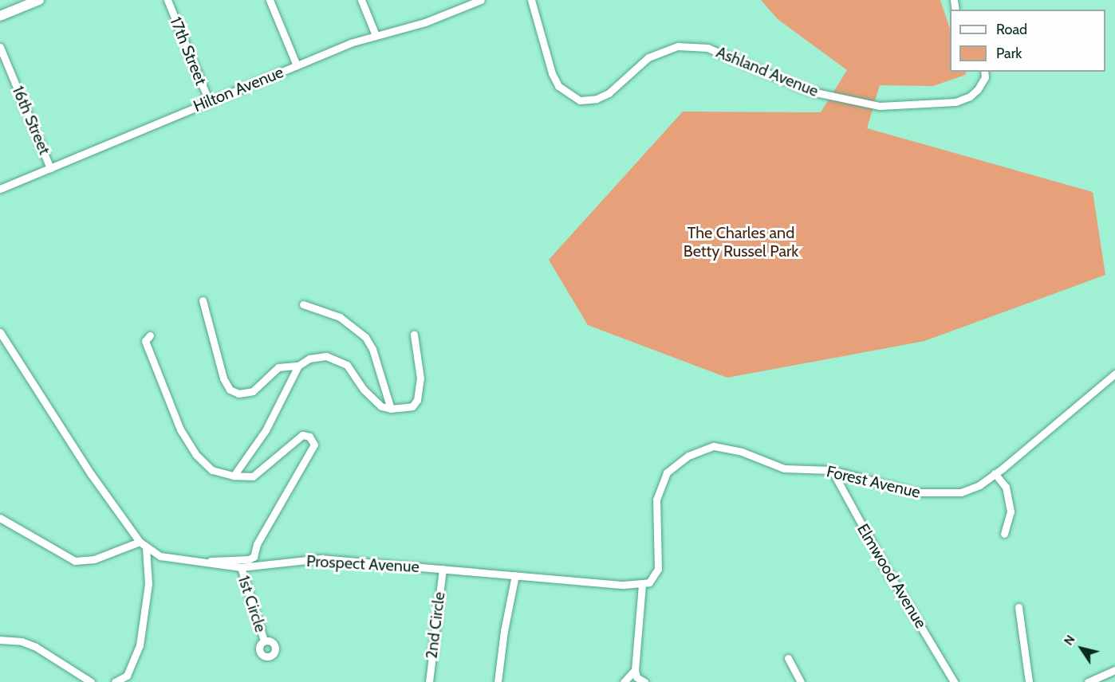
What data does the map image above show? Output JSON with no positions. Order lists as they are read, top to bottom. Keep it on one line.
{"streets":{"street":["17th Street","Ashland Avenue","Hilton Avenue","16th Street","Forest Avenue","Prospect Avenue","Elmwood Avenue","1st Circle","2nd Circle"]},"crossings":[["17th Street","Hilton Avenue"],["Hilton Avenue","16th Street"],["Forest Avenue","Prospect Avenue"],["Forest Avenue","Elmwood Avenue"],["Prospect Avenue","1st Circle"],["Prospect Avenue","2nd Circle"]],"parks":["The Charles and Betty Russel Park"],"legend":["Road","Park"],"north":"top left"}
